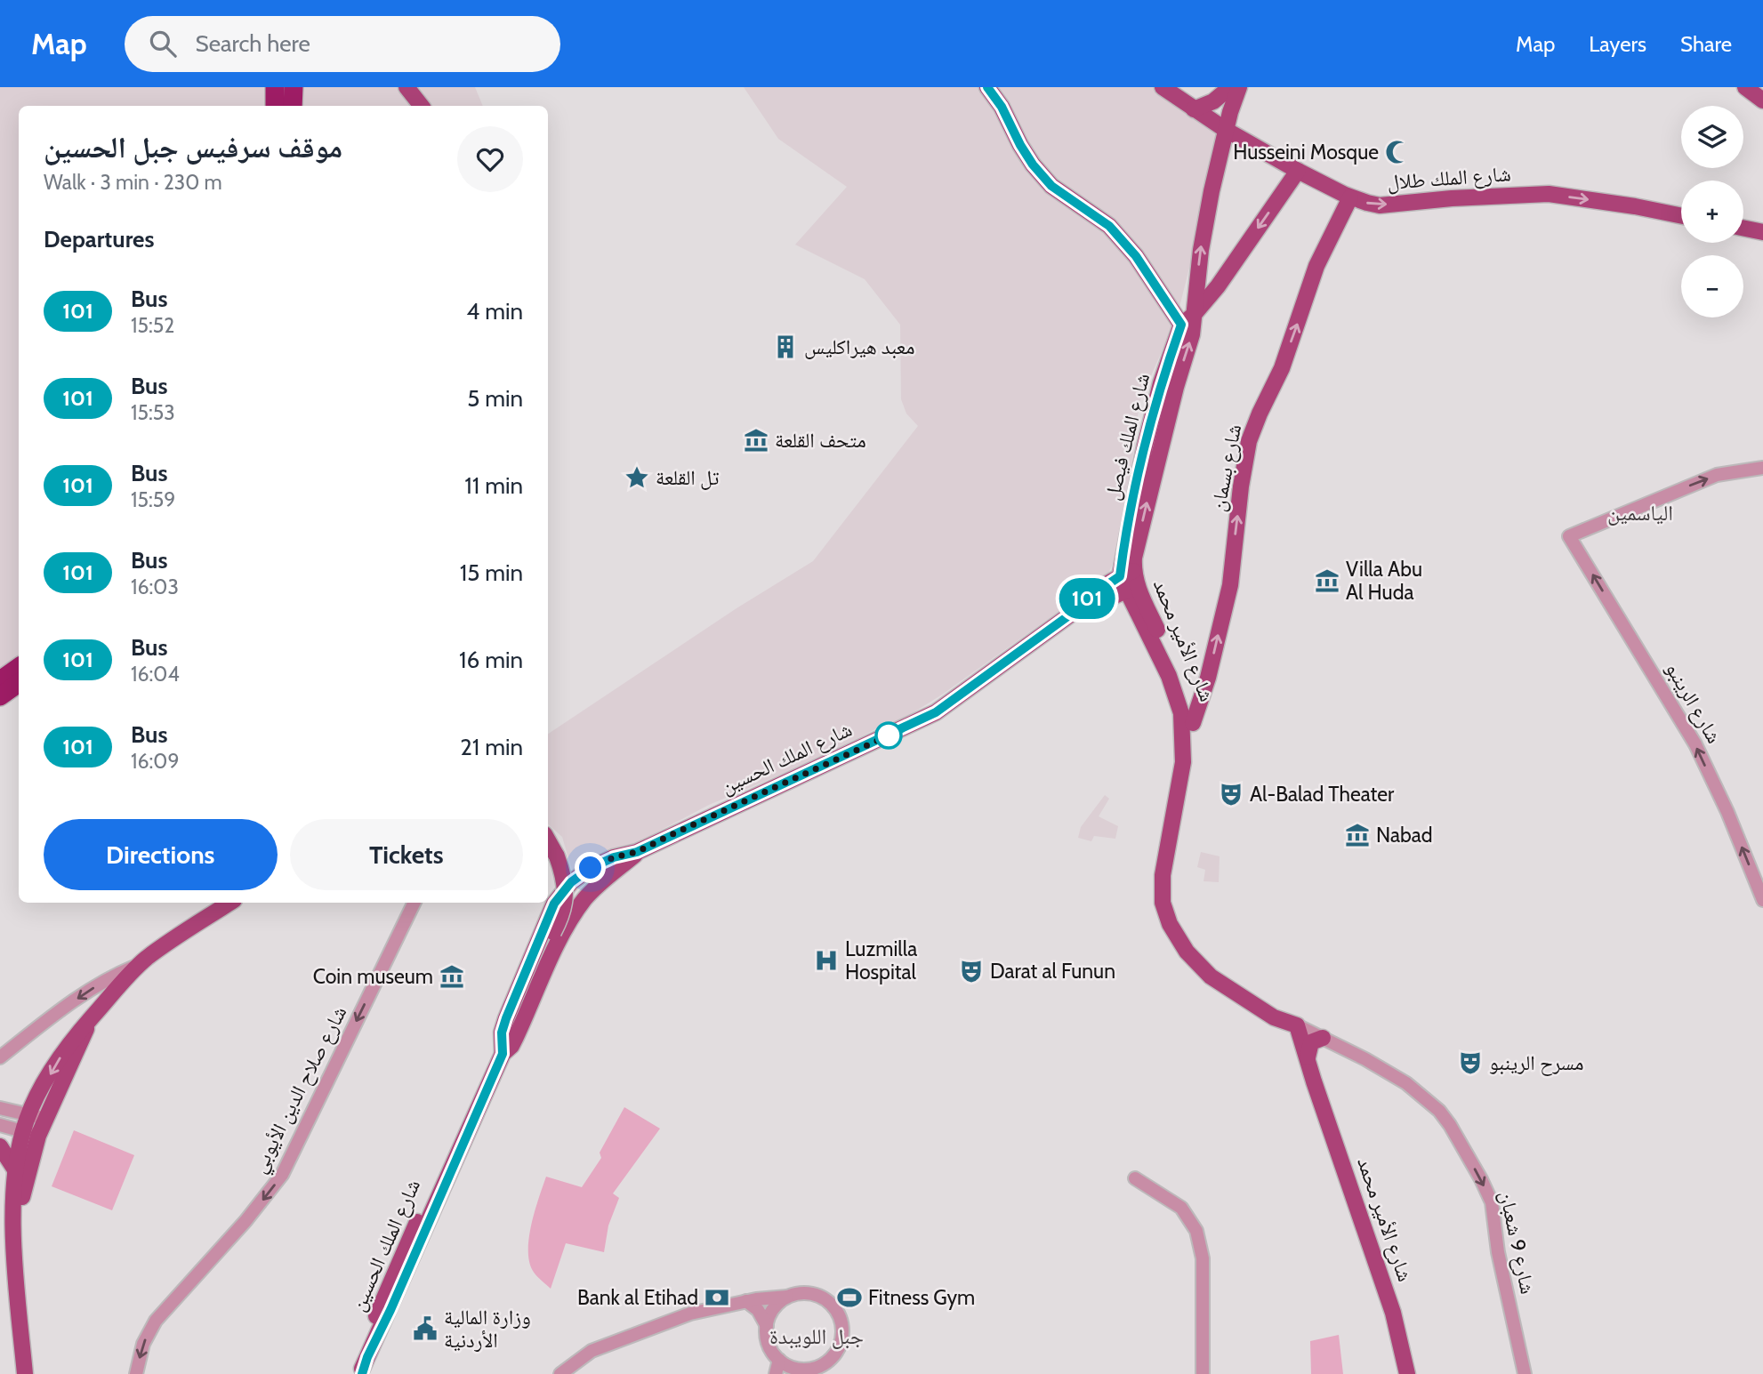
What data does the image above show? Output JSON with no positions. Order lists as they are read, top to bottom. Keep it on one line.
{"streets":{"main road":["شارع الملك طلال","شارع الملك فيصل","شارع بسمان","شارع الأمير محمد","شارع الملك الحسين"],"street":["شارع الرينبو","شارع صلاح الدين الأيوبي","شارع 9 شعبان"]},"crossings":[["شارع الملك طلال","شارع الملك فيصل"],["شارع الملك طلال","شارع بسمان"],["شارع الملك فيصل","شارع الأمير محمد"],["شارع الملك فيصل","شارع الملك الحسين"],["شارع بسمان","شارع الأمير محمد"],["شارع الأمير محمد","شارع الملك الحسين"],["شارع الأمير محمد","شارع 9 شعبان"]],"one_way":["شارع الملك طلال","شارع صلاح الدين الأيوبي","شارع 9 شعبان"],"districts":["الياسمين","جبل اللويبدة"],"places":{"mosque":["Husseini Mosque"],"building":["معبد هيراكليس"],"museum":["متحف القلعة","Villa Abu Al Huda","Nabad","Coin museum"],"place":["تل القلعة"],"theatre":["Al-Balad Theater","Darat al Funun","مسرح الرينبو"],"hospital":["Luzmilla Hospital"],"bank":["Bank al Etihad"],"sports":["Fitness Gym"],"public building":["وزارة المالية الأردنية"]},"lines":["bus line 101"],"page":{"header":"Map","search":"Search here","nav":["Map","Layers","Share"],"on_map":"101","map_buttons":["+","−"],"heading":[["موقف سرفيس جبل الحسين","Walk · 3 min · 230 m"],"Departures"],"list":[{"mark":"101","name":"Bus","note":"15:52","value":"4 min"},{"mark":"101","name":"Bus","note":"15:53","value":"5 min"},{"mark":"101","name":"Bus","note":"15:59","value":"11 min"},{"mark":"101","name":"Bus","note":"16:03","value":"15 min"},{"mark":"101","name":"Bus","note":"16:04","value":"16 min"},{"mark":"101","name":"Bus","note":"16:09","value":"21 min"}],"buttons":["Directions","Tickets"]}}
